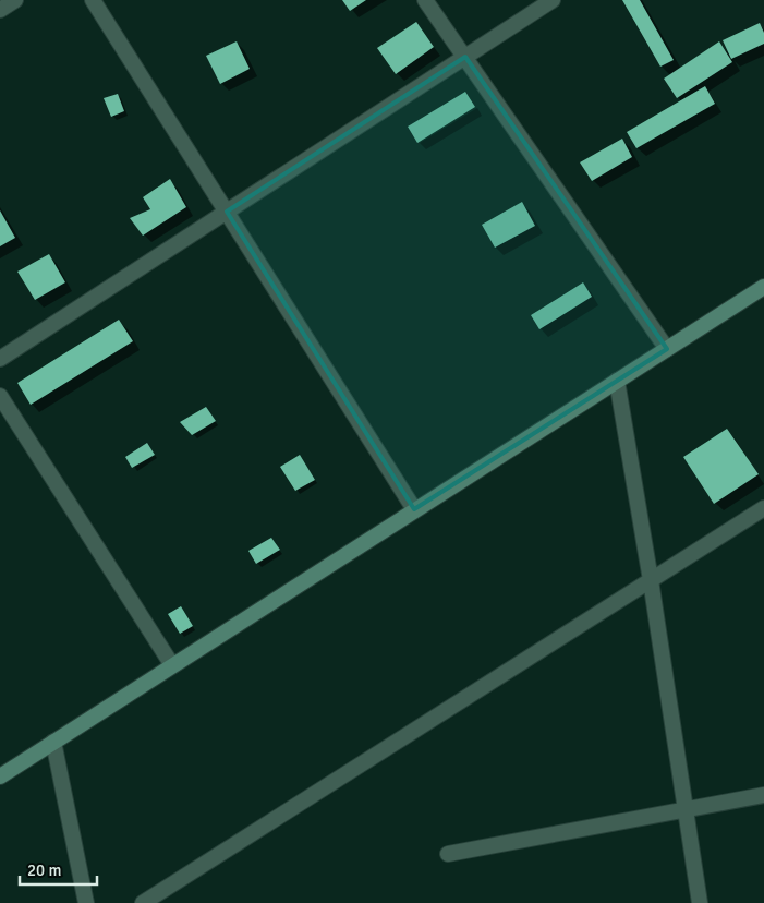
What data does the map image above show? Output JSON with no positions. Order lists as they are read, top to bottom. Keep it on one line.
{"scale_bar":"20 m"}
